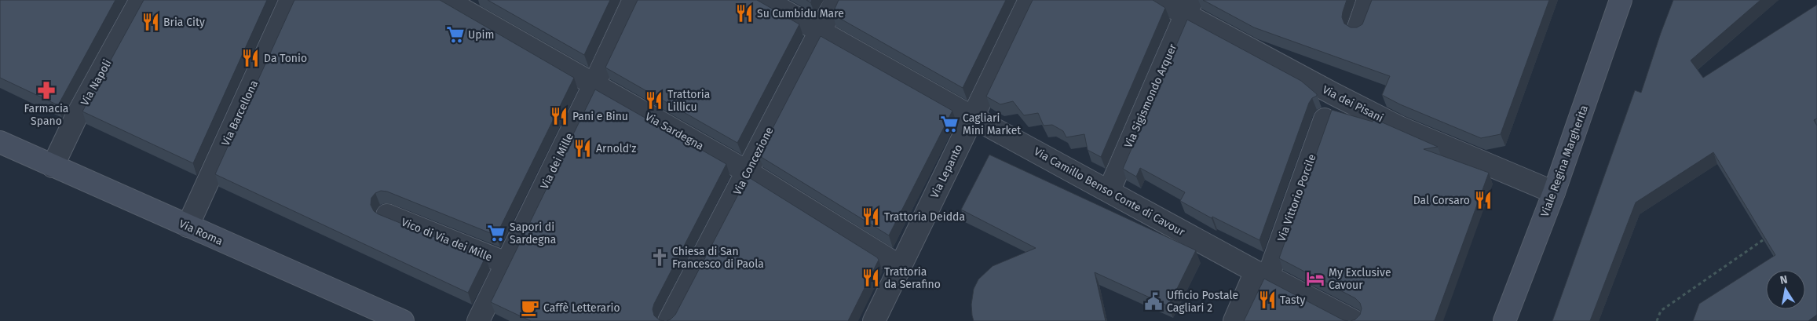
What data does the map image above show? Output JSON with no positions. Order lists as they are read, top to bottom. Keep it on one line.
{"streets":{"main road":["Viale Regina Margherita","Via Roma"],"street":["Via Napoli","Via Sigismondo Arquer","Via dei Pisani","Via Barcellona","Via Sardegna","Via dei Mille","Via Concezione","Via Lepanto","Via Camillo Benso Conte di Cavour","Via Vittorio Porcile","Vico di Via dei Mille"]},"crossings":[["Via Napoli","Via Roma"],["Via Sigismondo Arquer","Via dei Pisani"],["Via Sigismondo Arquer","Via Camillo Benso Conte di Cavour"],["Via dei Pisani","Viale Regina Margherita"],["Via Barcellona","Via Roma"],["Via Sardegna","Via dei Mille"],["Via Sardegna","Via Concezione"],["Via Sardegna","Via Lepanto"],["Via dei Mille","Vico di Via dei Mille"],["Via Concezione","Via Camillo Benso Conte di Cavour"],["Via Lepanto","Via Camillo Benso Conte di Cavour"],["Via Camillo Benso Conte di Cavour","Via Vittorio Porcile"]],"places":{"restaurant":["Su Cumbidu Mare","Bria City","Da Tonio","Trattoria Lillicu","Pani e Binu","Arnold'z","Dal Corsaro","Trattoria Deidda","Trattoria da Serafino","Tasty"],"supermarket":["Upim","Cagliari Mini Market","Sapori di Sardegna"],"pharmacy":["Farmacia Spano"],"church":["Chiesa di San Francesco di Paola"],"hotel":["My Exclusive Cavour"],"public building":["Ufficio Postale Cagliari 2"],"cafe":["Caffè Letterario"]},"north":"top"}
